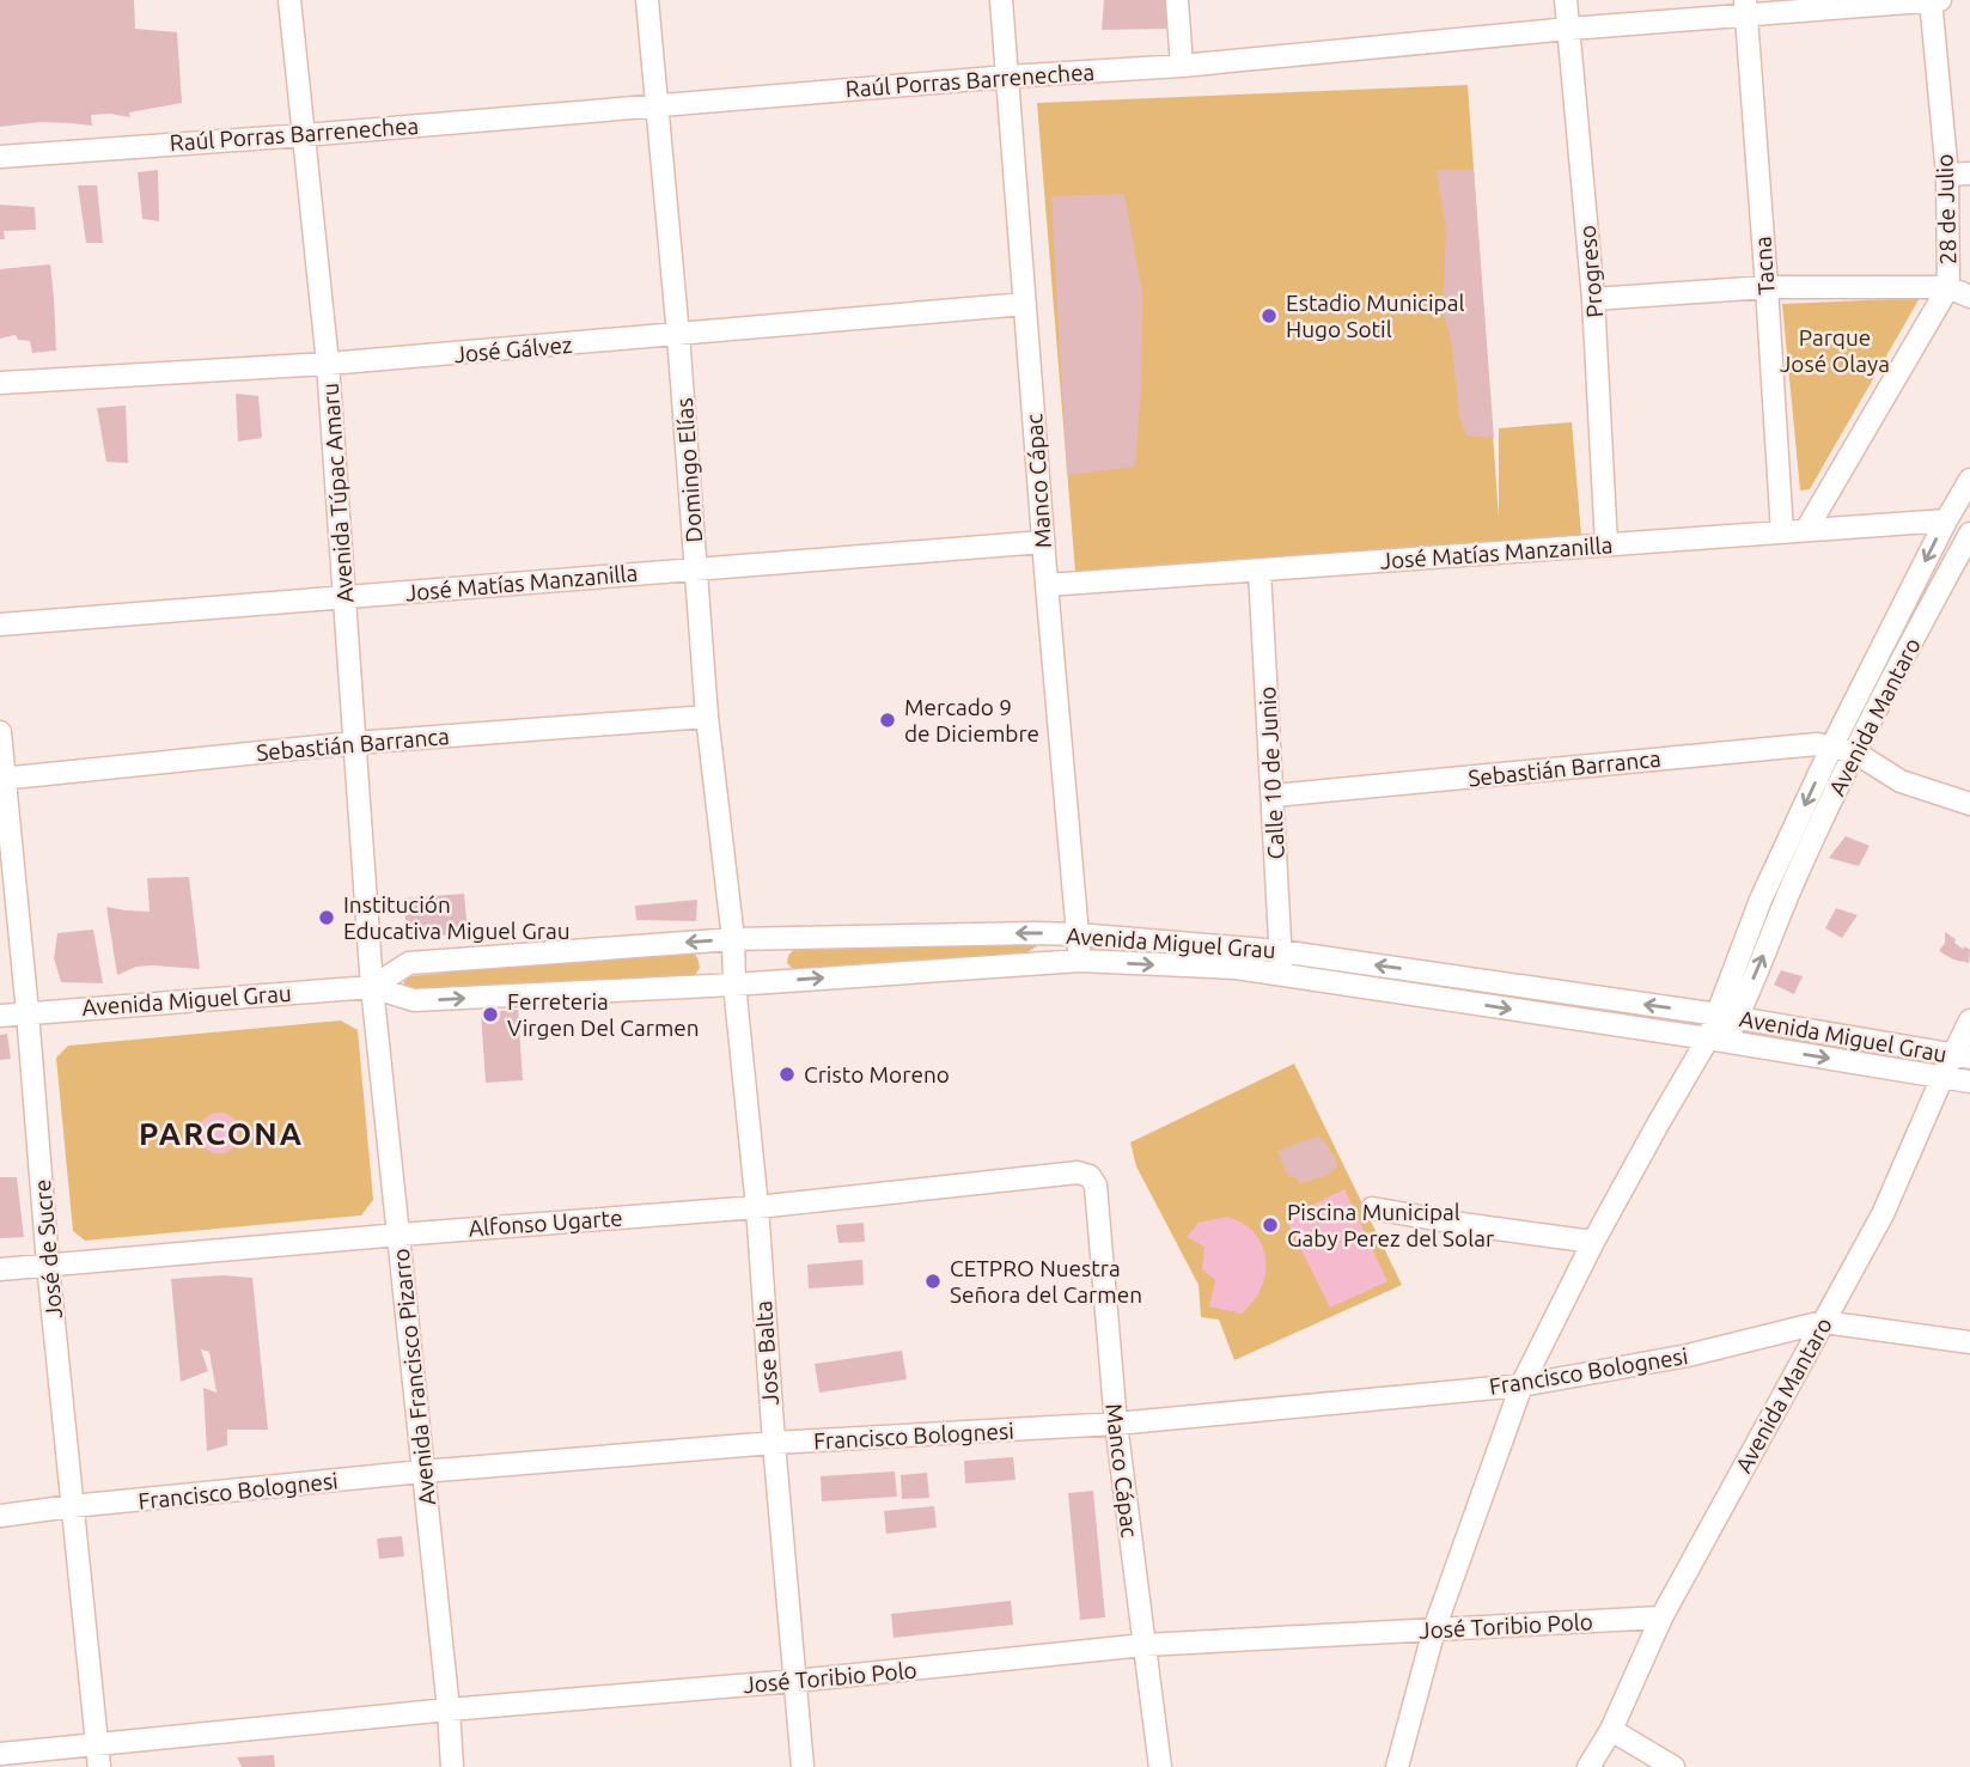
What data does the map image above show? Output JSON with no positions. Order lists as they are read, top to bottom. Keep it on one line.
{"streets":{"street":["Raúl Porras Barrenechea","28 de Julio","Tacna","Progreso","José Gálvez","Domingo Elías","Manco Cápac","Avenida Túpac Amaru","José Matías Manzanilla","Avenida Mantaro","Sebastián Barranca","Calle 10 de Junio","Avenida Miguel Grau","Alfonso Ugarte","José de Sucre","Jose Balta","Francisco Bolognesi","Avenida Francisco Pizarro","José Toribio Polo"]},"crossings":[["Raúl Porras Barrenechea","28 de Julio"],["Raúl Porras Barrenechea","Tacna"],["Raúl Porras Barrenechea","Progreso"],["Raúl Porras Barrenechea","Domingo Elías"],["Raúl Porras Barrenechea","Manco Cápac"],["Raúl Porras Barrenechea","Avenida Túpac Amaru"],["28 de Julio","José Matías Manzanilla"],["Tacna","José Matías Manzanilla"],["Progreso","José Matías Manzanilla"],["José Gálvez","Domingo Elías"],["José Gálvez","Manco Cápac"],["José Gálvez","Avenida Túpac Amaru"],["Domingo Elías","José Matías Manzanilla"],["Domingo Elías","Sebastián Barranca"],["Domingo Elías","Avenida Miguel Grau"],["Domingo Elías","Jose Balta"],["Manco Cápac","José Matías Manzanilla"],["Manco Cápac","Avenida Miguel Grau"],["Manco Cápac","Alfonso Ugarte"],["Manco Cápac","Francisco Bolognesi"],["Manco Cápac","José Toribio Polo"],["Avenida Túpac Amaru","José Matías Manzanilla"],["Avenida Túpac Amaru","Sebastián Barranca"],["Avenida Túpac Amaru","Avenida Miguel Grau"],["Avenida Túpac Amaru","Avenida Francisco Pizarro"],["José Matías Manzanilla","Calle 10 de Junio"],["Avenida Mantaro","Sebastián Barranca"],["Avenida Mantaro","Avenida Miguel Grau"],["Avenida Mantaro","Francisco Bolognesi"],["Avenida Mantaro","José Toribio Polo"],["Sebastián Barranca","Calle 10 de Junio"],["Sebastián Barranca","José de Sucre"],["Calle 10 de Junio","Avenida Miguel Grau"],["Avenida Miguel Grau","José de Sucre"],["Avenida Miguel Grau","Jose Balta"],["Avenida Miguel Grau","Avenida Francisco Pizarro"],["Alfonso Ugarte","José de Sucre"],["Alfonso Ugarte","Jose Balta"],["Alfonso Ugarte","Avenida Francisco Pizarro"],["José de Sucre","Francisco Bolognesi"],["José de Sucre","José Toribio Polo"],["Jose Balta","Francisco Bolognesi"],["Jose Balta","José Toribio Polo"],["Francisco Bolognesi","Avenida Francisco Pizarro"],["Avenida Francisco Pizarro","José Toribio Polo"]],"districts":["PARCONA"],"parks":["Parque José Olaya"],"places":["Estadio Municipal Hugo Sotil","Mercado 9 de Diciembre","Institución Educativa Miguel Grau","Ferreteria Virgen Del Carmen","Cristo Moreno","Piscina Municipal Gaby Perez del Solar","CETPRO Nuestra Señora del Carmen"]}
